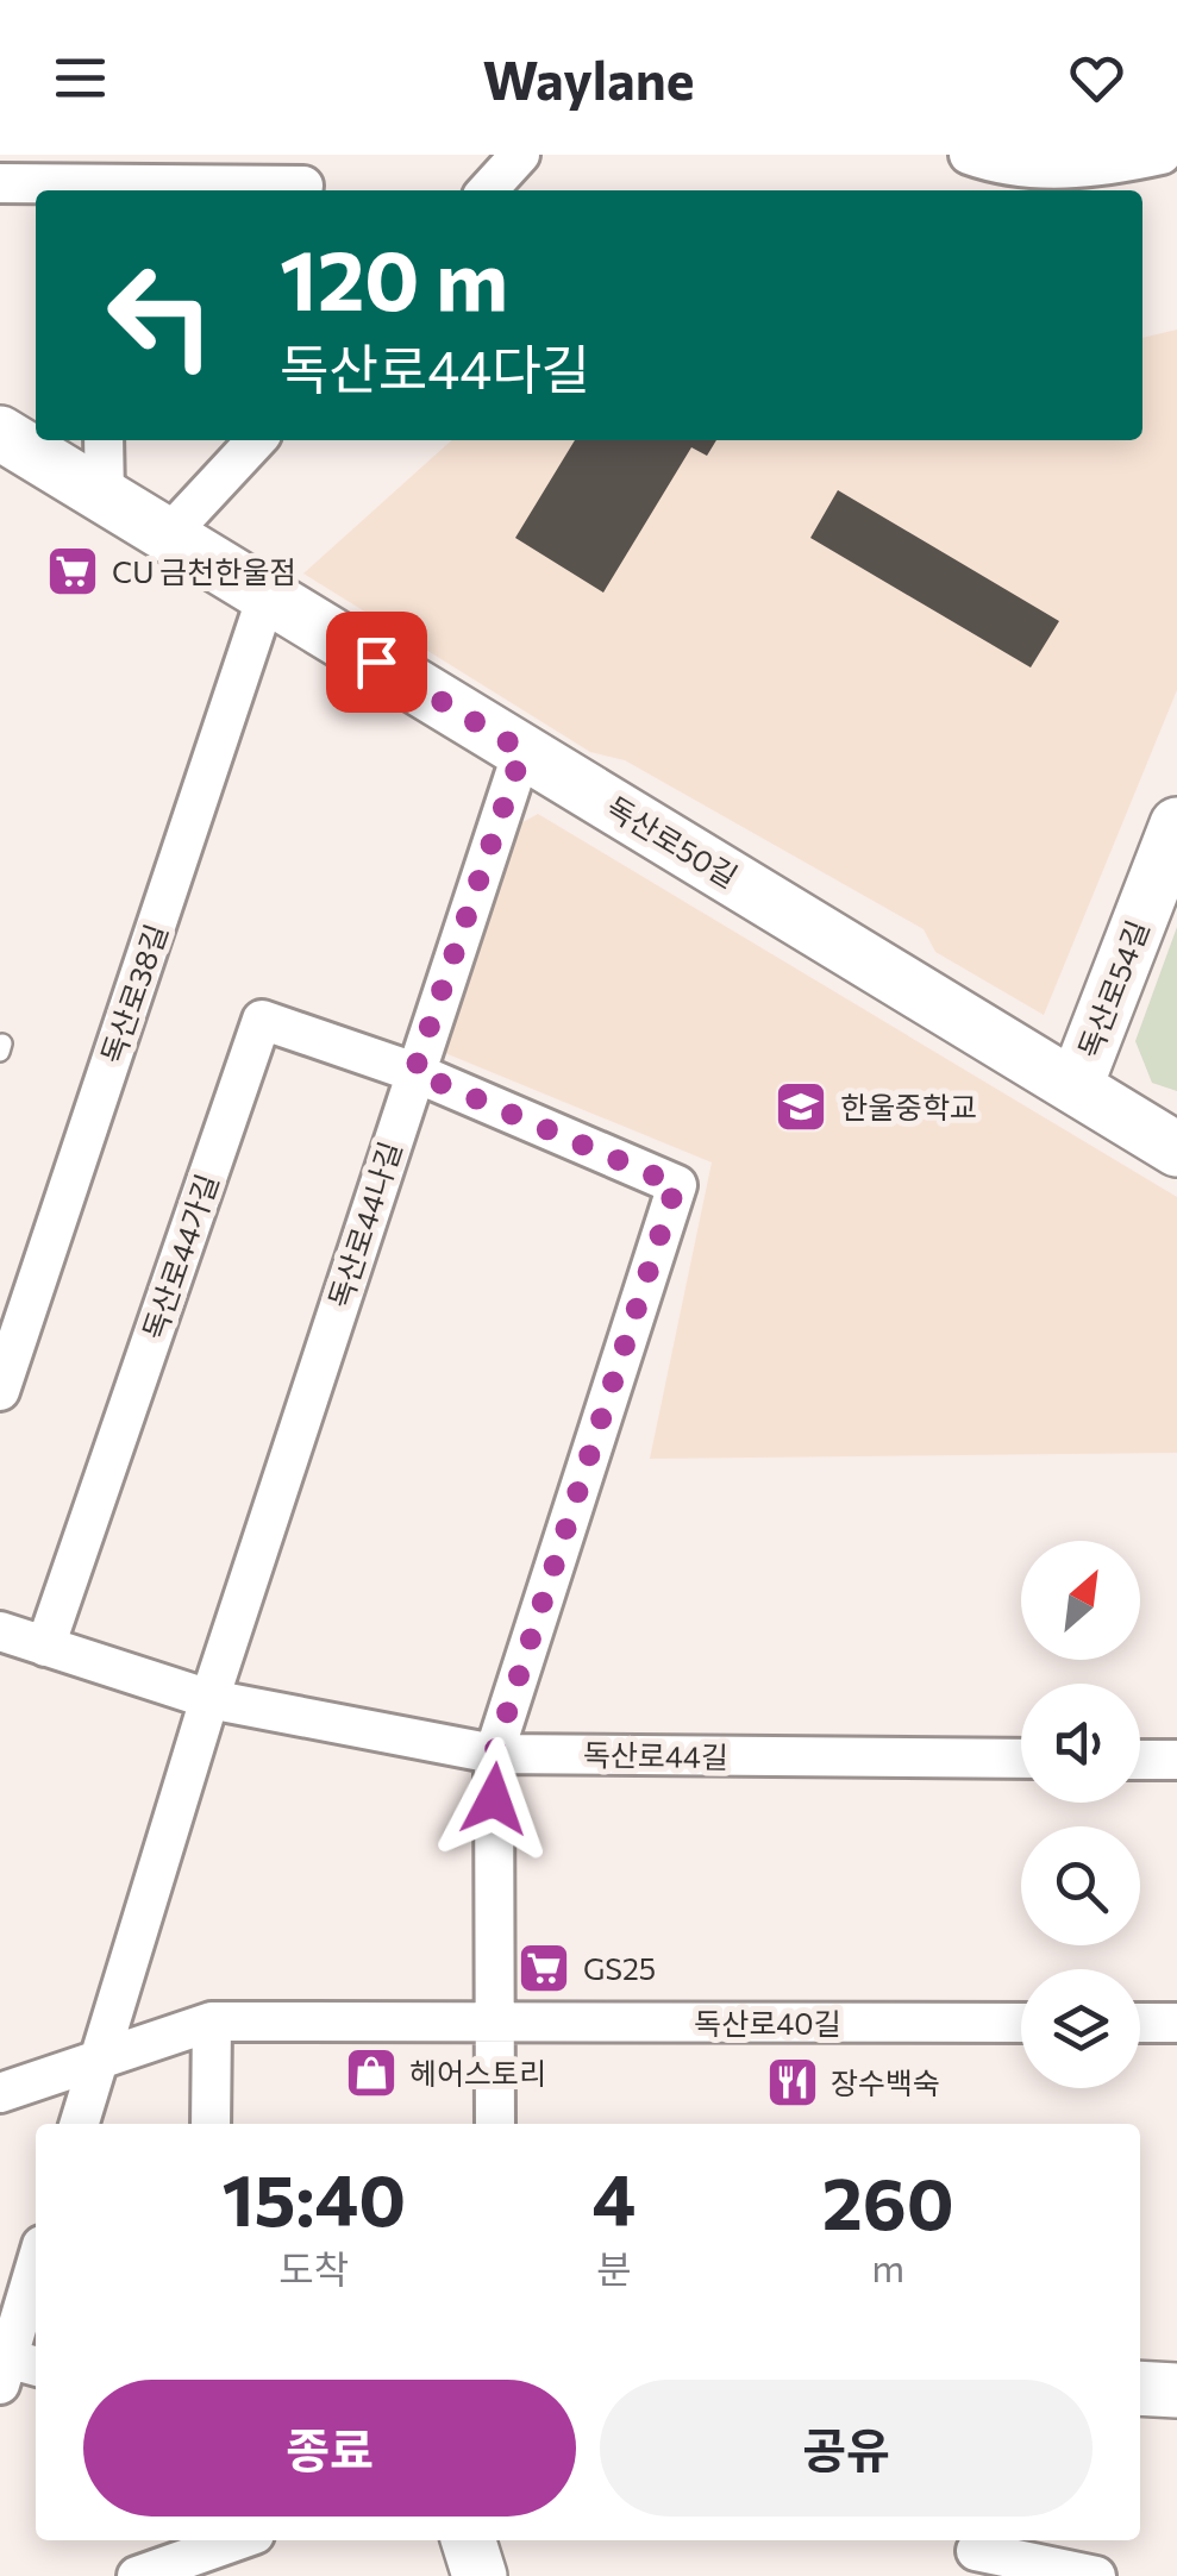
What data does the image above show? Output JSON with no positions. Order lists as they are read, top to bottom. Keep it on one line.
{"streets":{"street":["독산로50길","독산로54길","독산로38길","독산로44나길","독산로44가길","독산로44길","독산로40길"]},"crossings":[["독산로50길","독산로54길"],["독산로50길","독산로38길"],["독산로50길","독산로44나길"],["독산로44나길","독산로44가길"],["독산로44나길","독산로44길"],["독산로44가길","독산로44길"]],"places":{"supermarket":["CU 금천한울점","GS25"],"school or university":["한울중학교"],"shop":["헤어스토리"],"restaurant":["장수백숙"]},"north":"top right","page":{"header":"Waylane","turn":["120 m","독산로44다길"],"eta":["15:40","도착","4","분","260","m"],"buttons":["종료","공유"]}}
